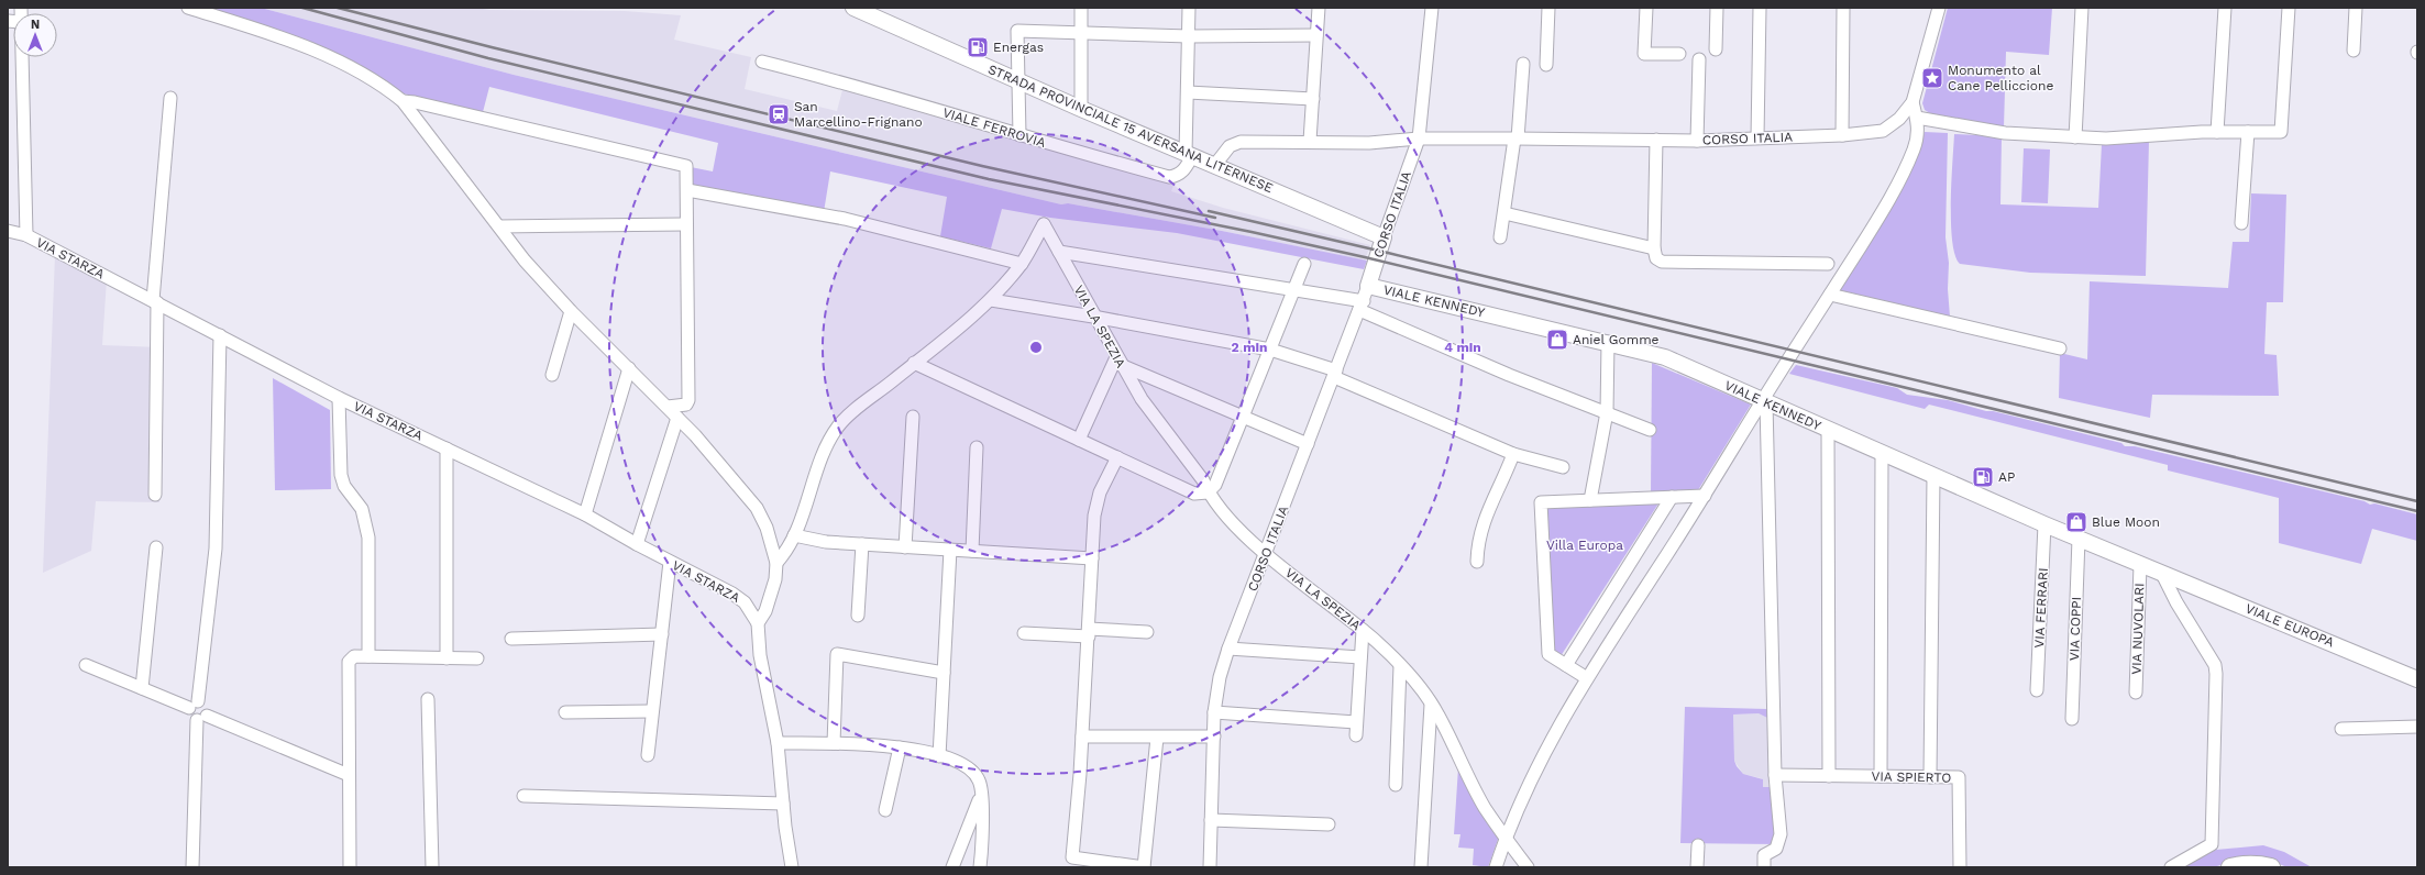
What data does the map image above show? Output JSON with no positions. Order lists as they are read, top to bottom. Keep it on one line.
{"streets":{"main road":["STRADA PROVINCIALE 15 AVERSANA LITERNESE","CORSO ITALIA","VIALE KENNEDY","VIALE EUROPA"],"street":["VIALE FERROVIA","VIA STARZA","VIA LA SPEZIA","VIA FERRARI","VIA COPPI","VIA NUVOLARI","VIA SPIERTO"]},"crossings":[["VIALE FERROVIA","STRADA PROVINCIALE 15 AVERSANA LITERNESE"],["STRADA PROVINCIALE 15 AVERSANA LITERNESE","CORSO ITALIA"],["CORSO ITALIA","VIALE KENNEDY"],["CORSO ITALIA","VIA LA SPEZIA"],["VIALE KENNEDY","VIA FERRARI"],["VIALE KENNEDY","VIALE EUROPA"],["VIALE KENNEDY","VIA COPPI"],["VIALE KENNEDY","VIA NUVOLARI"]],"parks":["Villa Europa"],"places":{"fuel station":["Energas","AP"],"place":["Monumento al Cane Pelliccione"],"station":["San Marcellino-Frignano"],"shop":["Aniel Gomme","Blue Moon"]},"north":"top","rings":["2 min","4 min"]}
